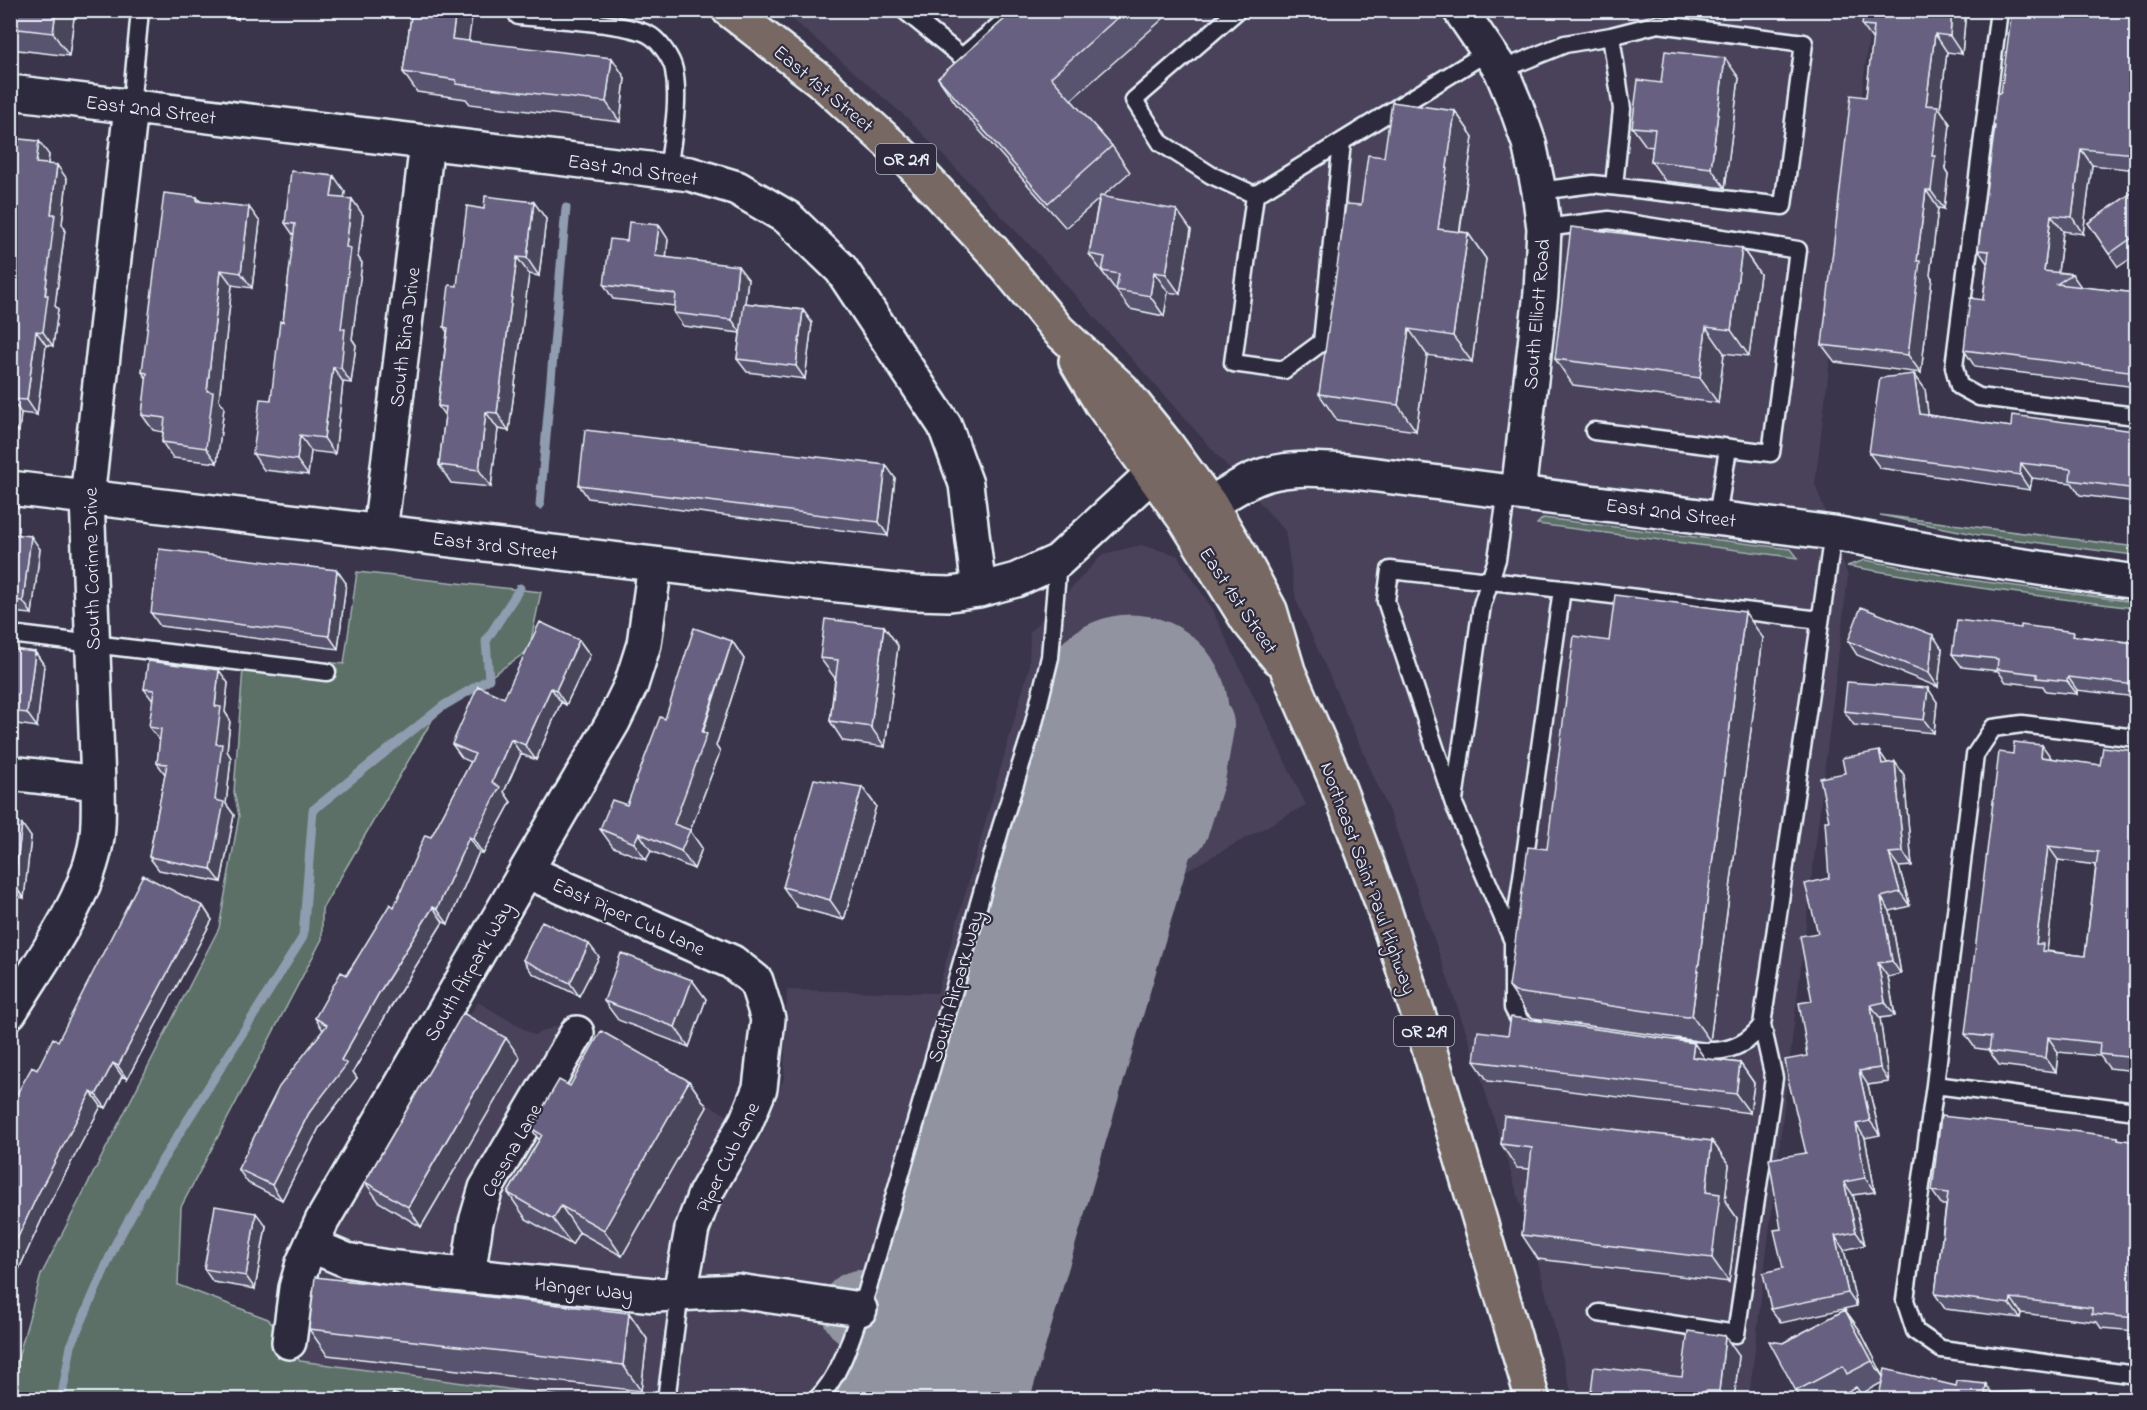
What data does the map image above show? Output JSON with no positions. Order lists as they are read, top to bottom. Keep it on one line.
{"streets":{"main road":["East 1st Street","OR 219","Northeast Saint Paul Highway"],"street":["East 2nd Street","South Elliott Road","South Bina Drive","East 3rd Street","South Corinne Drive","East Piper Cub Lane","South Airpark Way","Cessna Lane","Piper Cub Lane","Hanger Way"]},"crossings":[["East 1st Street","East 2nd Street"],["East 1st Street","Northeast Saint Paul Highway"],["East 2nd Street","South Elliott Road"],["East 2nd Street","South Bina Drive"],["East 2nd Street","East 3rd Street"],["East 2nd Street","South Corinne Drive"],["South Bina Drive","East 3rd Street"],["East 3rd Street","South Corinne Drive"],["East 3rd Street","South Airpark Way"],["East Piper Cub Lane","South Airpark Way"],["East Piper Cub Lane","Piper Cub Lane"],["South Airpark Way","Hanger Way"],["Cessna Lane","Hanger Way"],["Piper Cub Lane","Hanger Way"]]}
